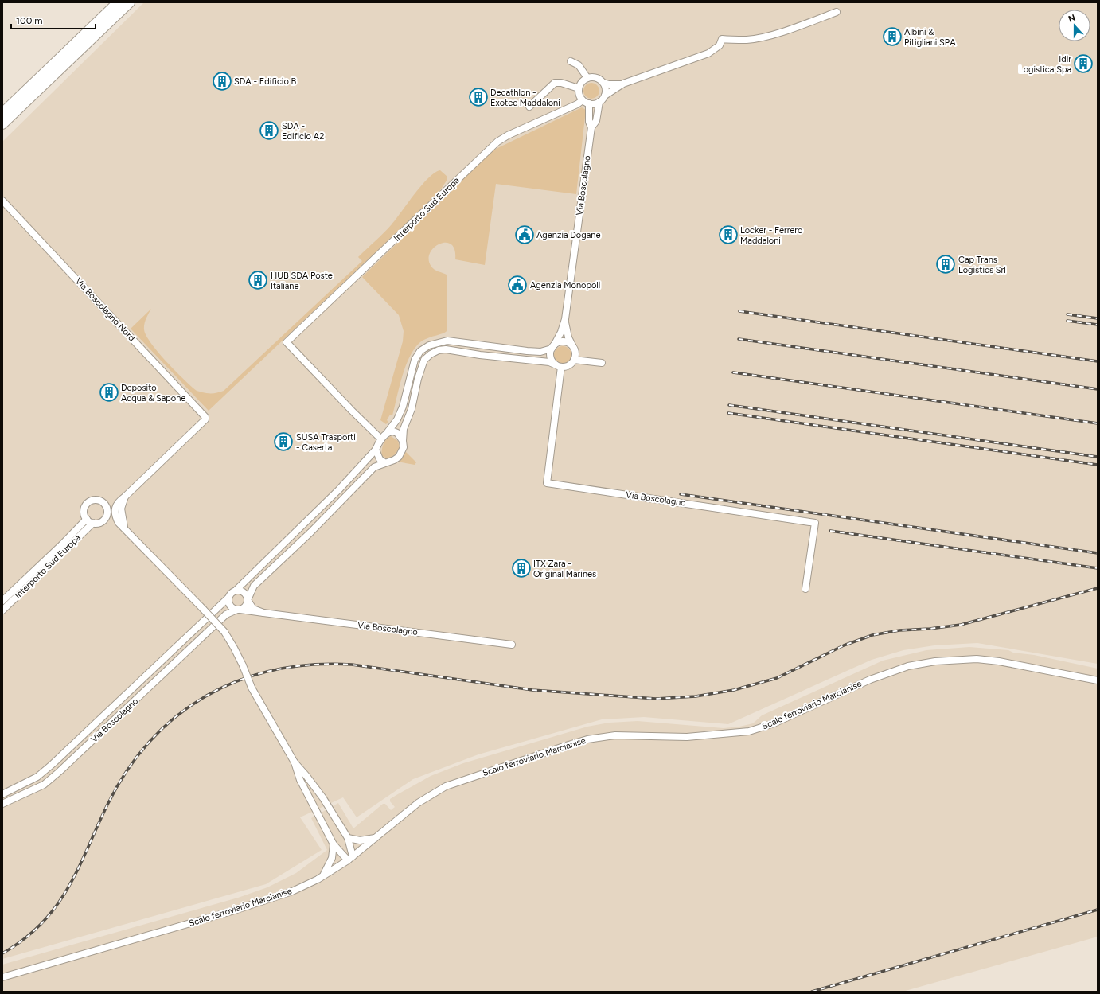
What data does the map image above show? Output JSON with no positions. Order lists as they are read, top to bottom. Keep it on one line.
{"streets":{"street":["Via Boscolagno","Interporto Sud Europa","Via Boscolagno Nord","Scalo ferroviario Marcianise"]},"crossings":[["Via Boscolagno","Interporto Sud Europa"]],"places":{"building":["Albini & Pitigliani SPA","Idir Logistica Spa","SDA - Edificio B","Decathlon - Exotec Maddaloni","SDA - Edificio A2","Locker - Ferrero Maddaloni","Cap Trans Logistics Srl","HUB SDA Poste Italiane","Deposito Acqua & Sapone","SUSA Trasporti - Caserta","ITX Zara - Original Marines"],"public building":["Agenzia Dogane","Agenzia Monopoli"]},"scale_bar":"100 m","north":"top"}
